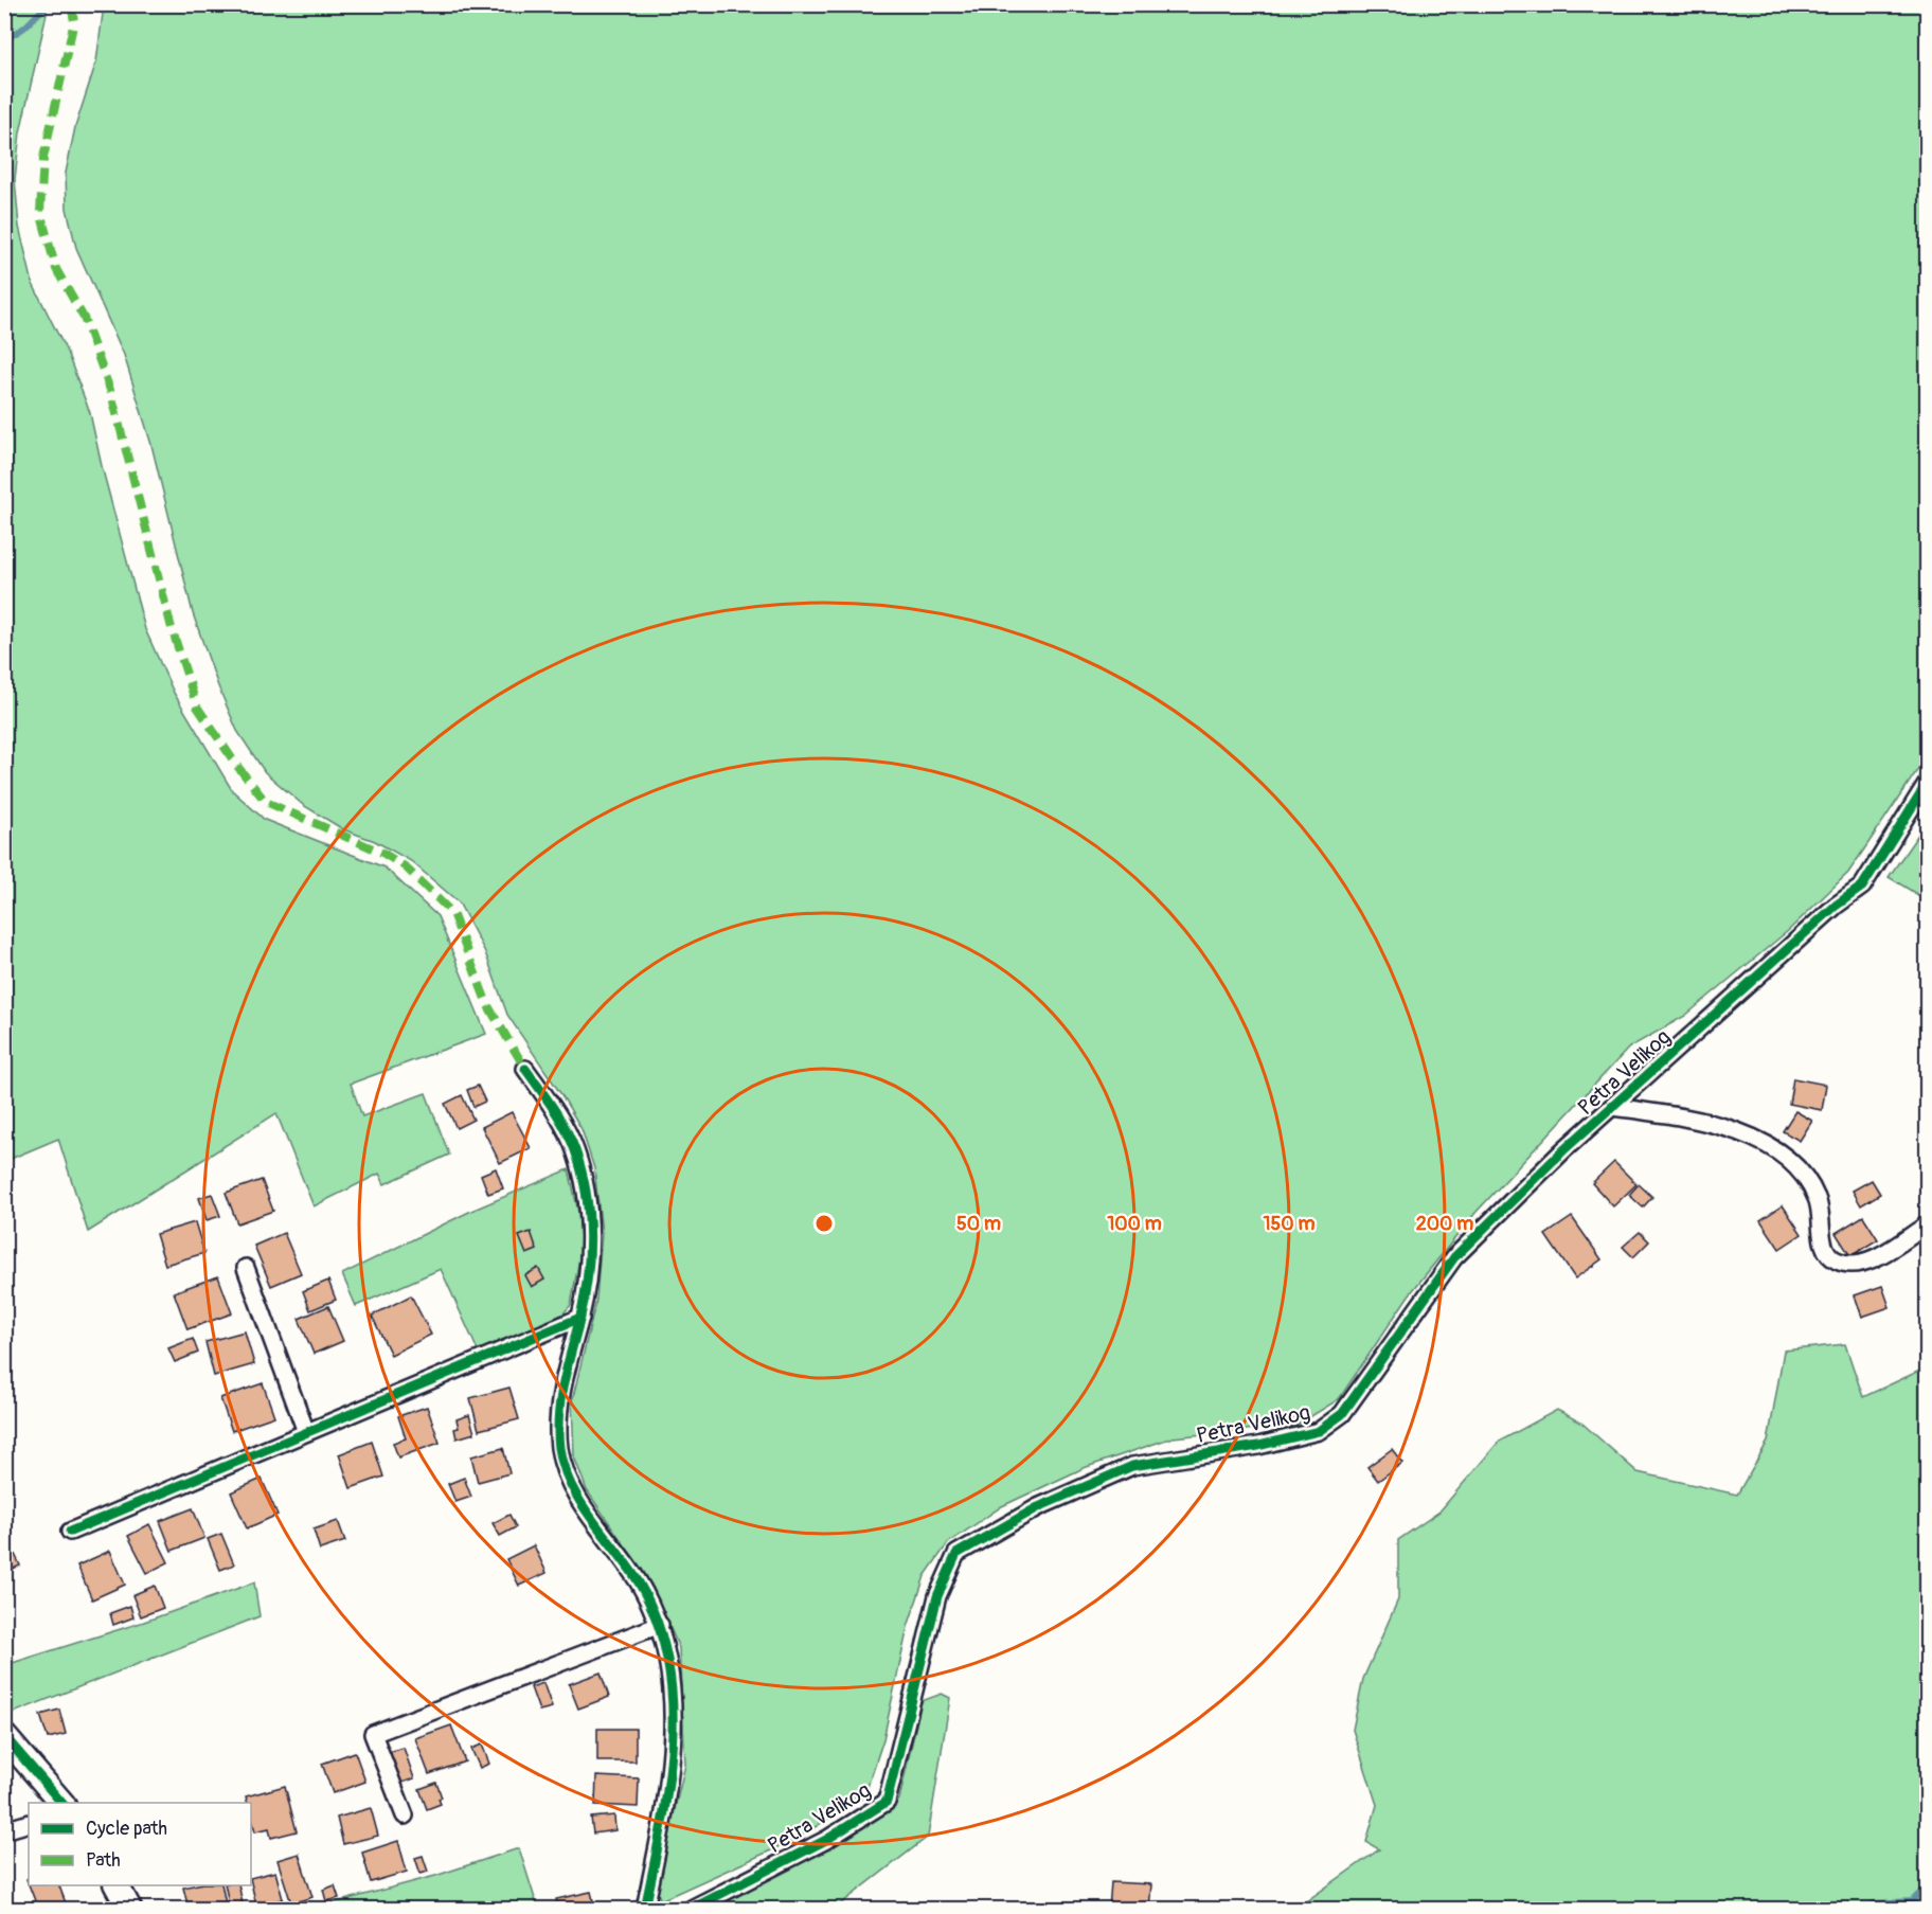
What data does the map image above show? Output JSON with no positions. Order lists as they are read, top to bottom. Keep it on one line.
{"streets":{"street":["Petra Velikog"]},"legend":["Cycle path","Path"],"rings":["50 m","100 m","150 m","200 m"]}
